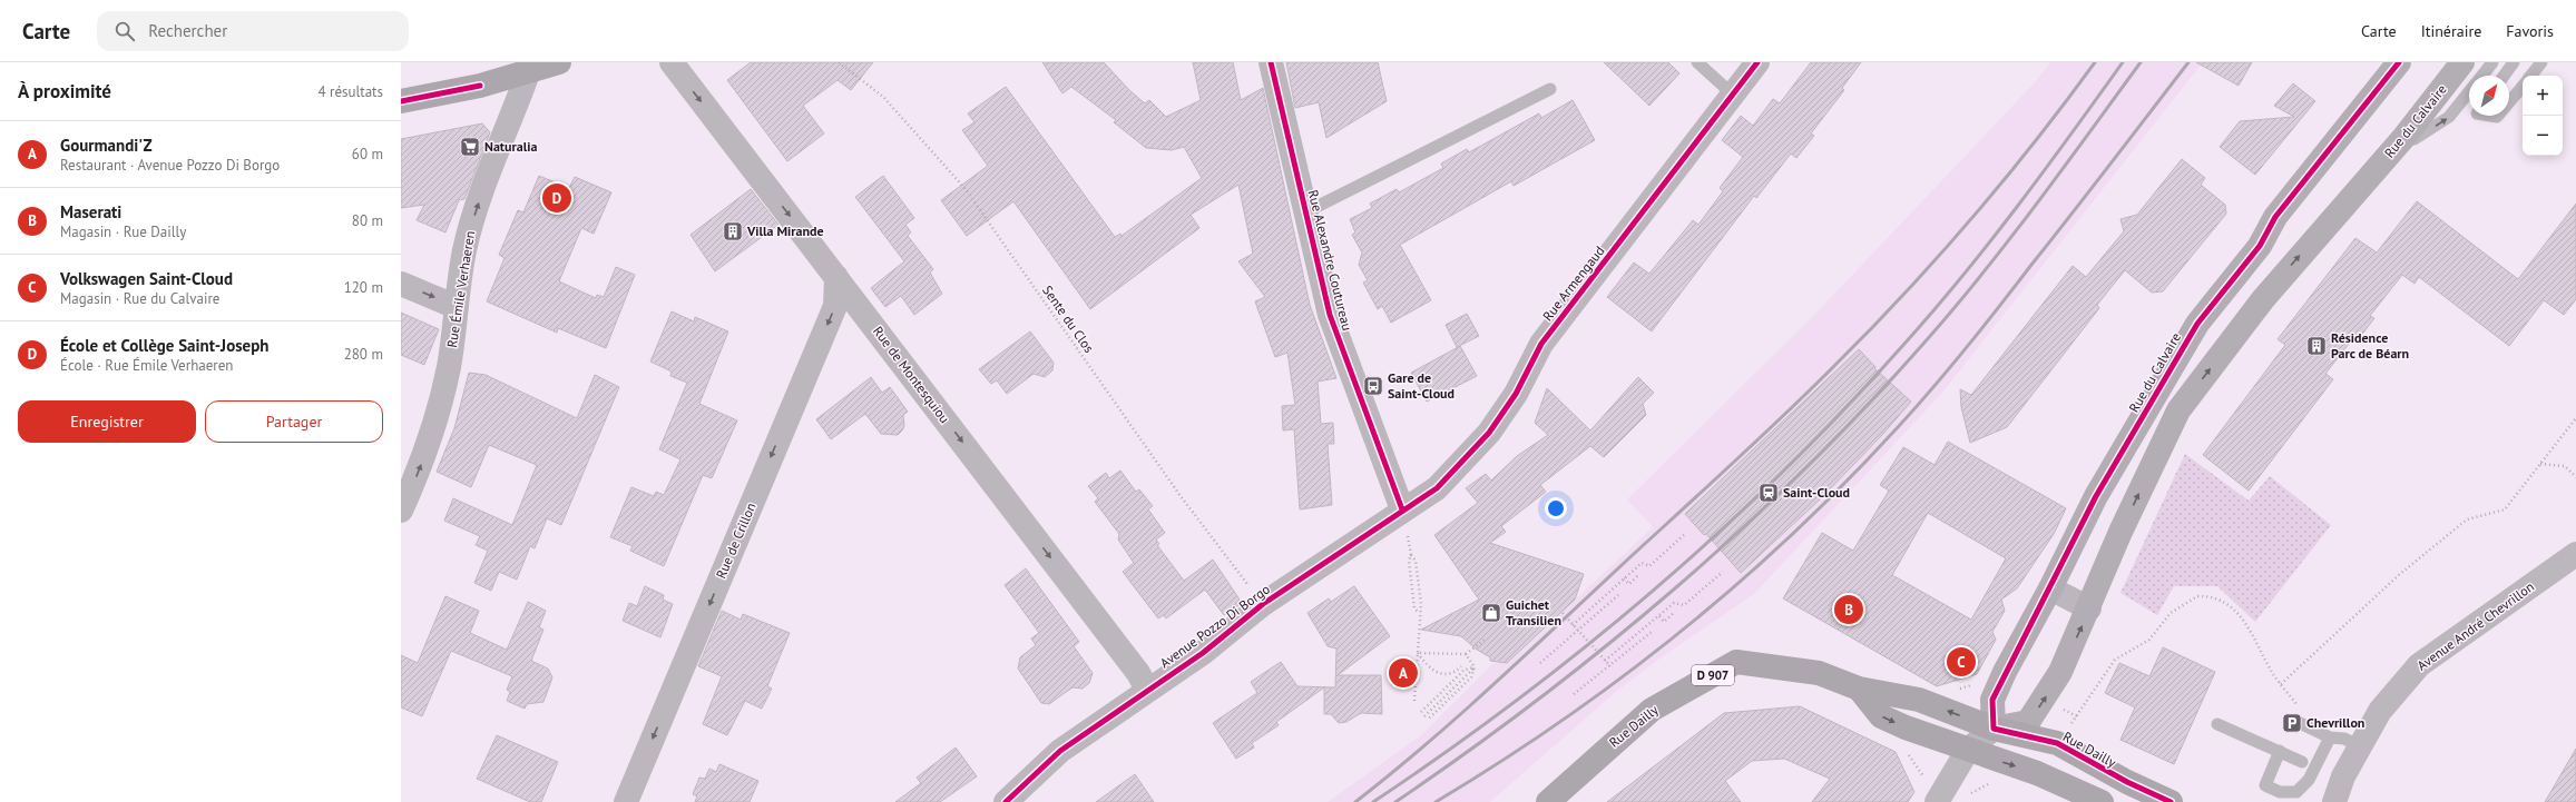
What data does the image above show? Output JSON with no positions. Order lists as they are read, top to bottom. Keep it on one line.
{"streets":{"main road":["Rue du Calvaire","D 907","Rue Dailly"],"street":["Rue Alexandre Coutureau","Rue Armengaud","Rue Émile Verhaeren","Rue de Montesquiou","Rue de Crillon","Avenue Pozzo Di Borgo","Avenue André Chevrillon"],"path":["Sente du Clos"]},"crossings":[["Rue du Calvaire","Rue Dailly"],["Rue Alexandre Coutureau","Rue Armengaud"],["Rue Alexandre Coutureau","Avenue Pozzo Di Borgo"],["Rue Armengaud","Avenue Pozzo Di Borgo"],["Sente du Clos","Avenue Pozzo Di Borgo"],["Rue de Montesquiou","Rue de Crillon"],["Rue de Montesquiou","Avenue Pozzo Di Borgo"]],"one_way":["Rue Émile Verhaeren","Rue de Montesquiou","Rue de Crillon"],"places":{"supermarket":["Naturalia"],"building":["Villa Mirande","Résidence Parc de Béarn"],"bus stop":["Gare de Saint-Cloud"],"station":["Saint-Cloud"],"shop":["Guichet Transilien"],"parking":["Chevrillon"]},"north":"top right","page":{"header":"Carte","search":"Rechercher","nav":["Carte","Itinéraire","Favoris"],"heading":["À proximité","4 résultats"],"map_buttons":["+","−"],"list":[{"mark":"A","name":"Gourmandi'Z","note":"Restaurant · Avenue Pozzo Di Borgo","value":"60 m"},{"mark":"B","name":"Maserati","note":"Magasin · Rue Dailly","value":"80 m"},{"mark":"C","name":"Volkswagen Saint-Cloud","note":"Magasin · Rue du Calvaire","value":"120 m"},{"mark":"D","name":"École et Collège Saint-Joseph","note":"École · Rue Émile Verhaeren","value":"280 m"}],"pins":["D","B","C","A"],"buttons":["Enregistrer","Partager"]}}
